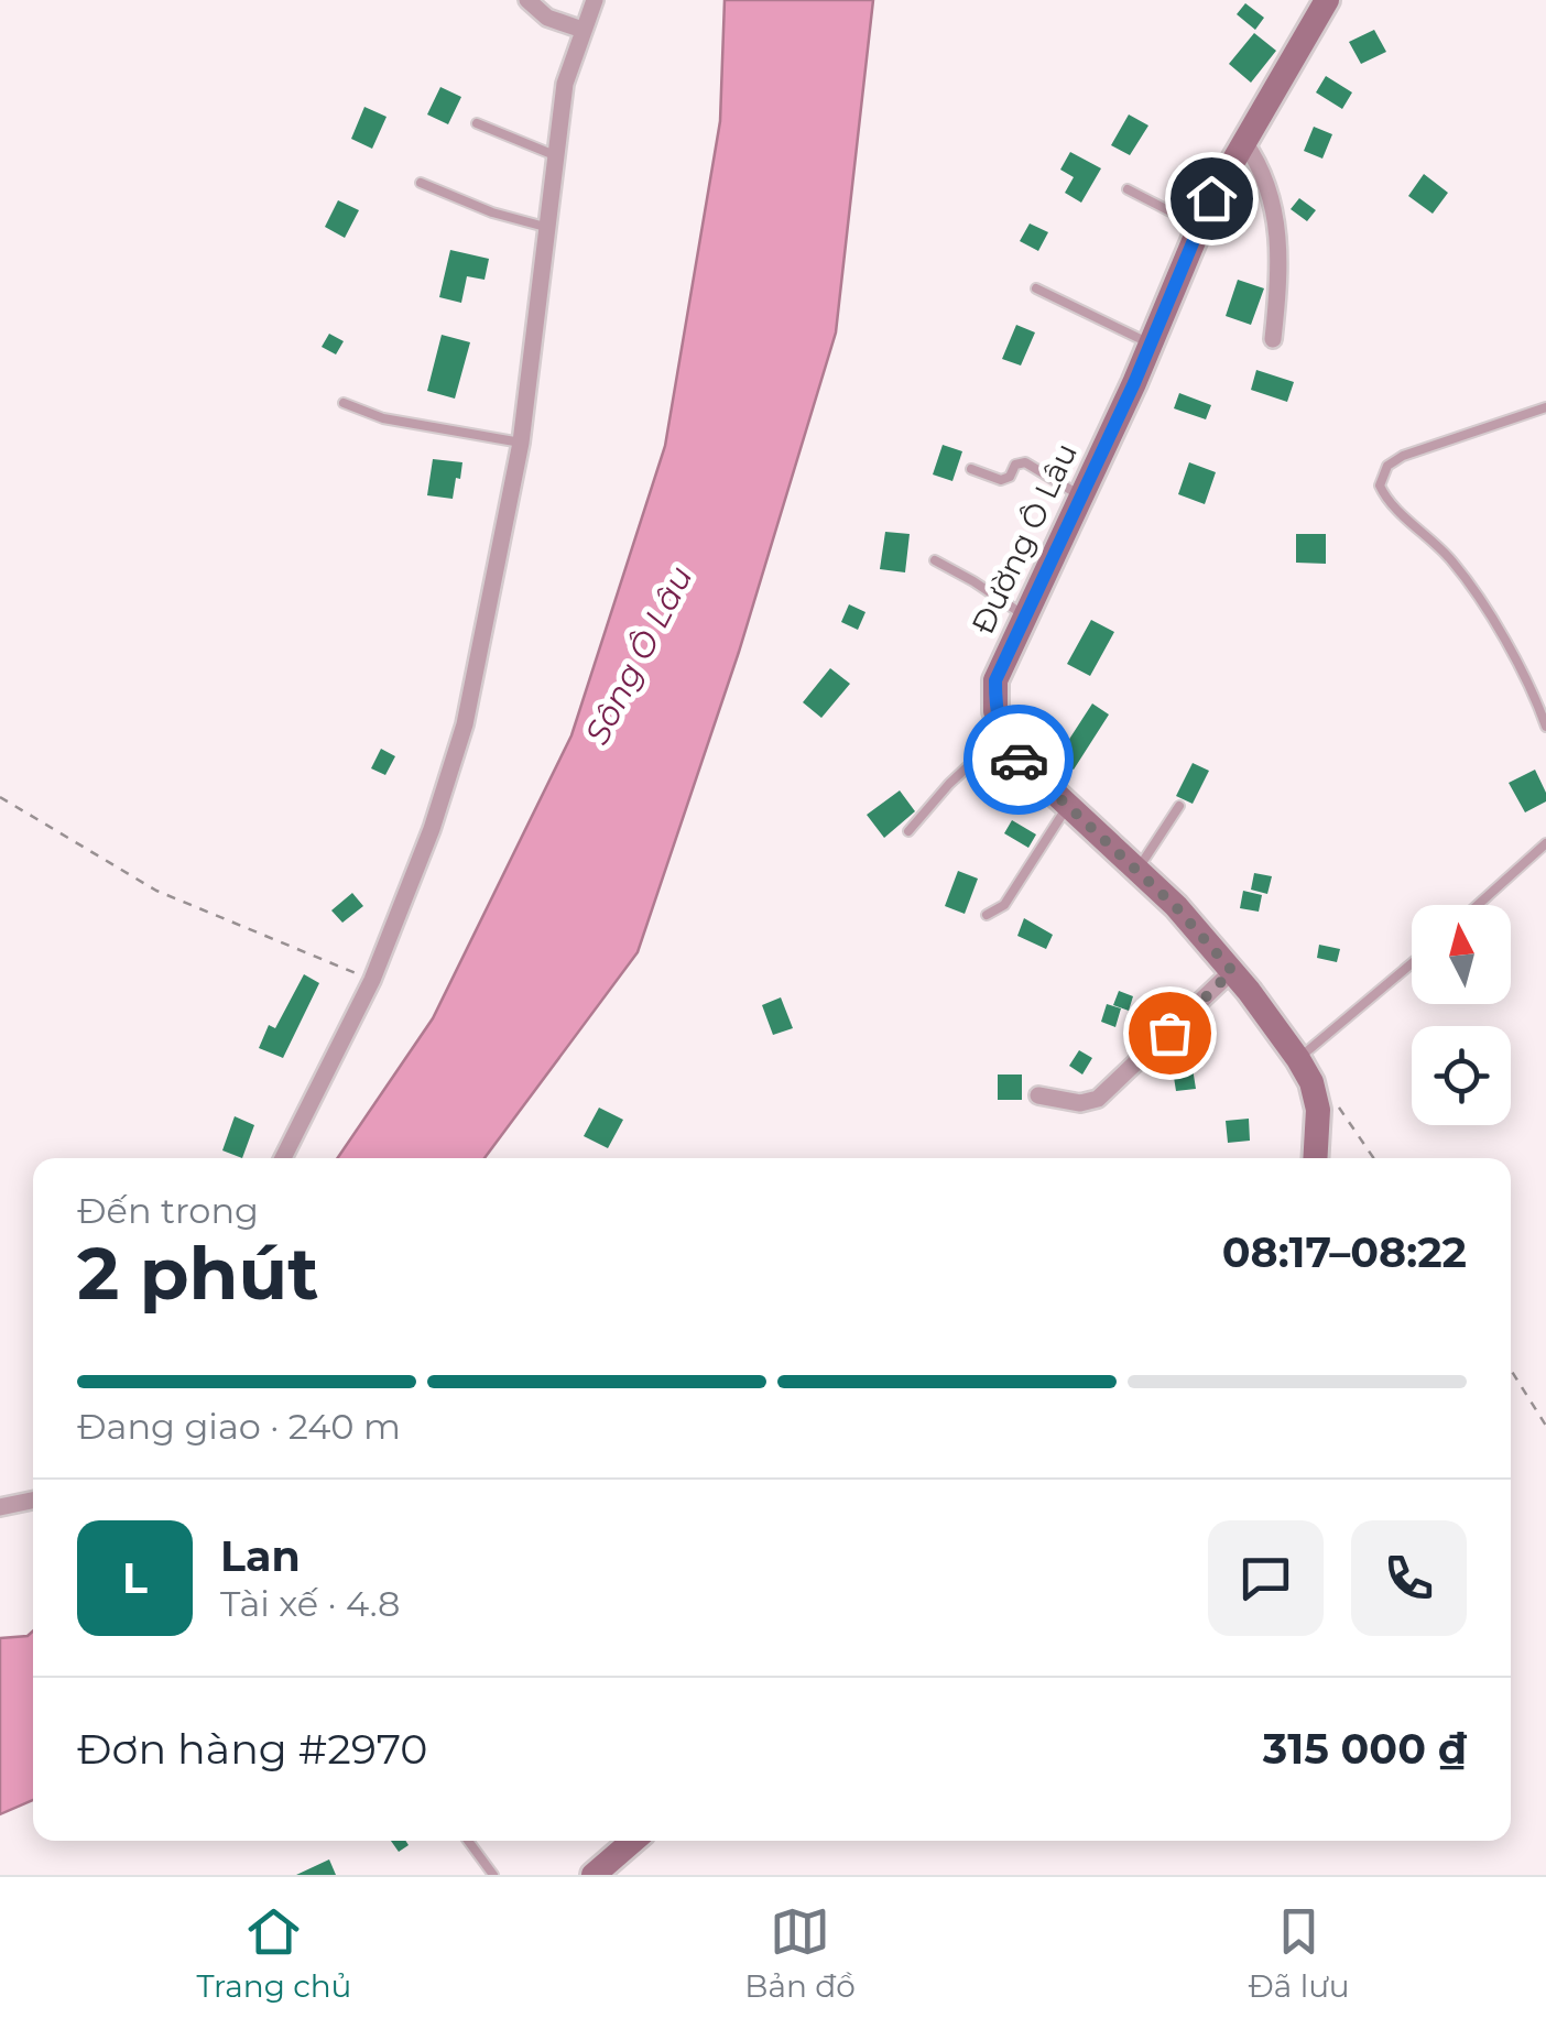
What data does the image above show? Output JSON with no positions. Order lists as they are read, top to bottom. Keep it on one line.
{"streets":{"main road":["Đường Ô Lâu"]},"water":["Sông Ô Lâu"],"north":"top","page":{"heading":["2 phút","Đến trong","08:17–08:22"],"panel":["Lan","Tài xế · 4.8","Đơn hàng #2970","315 000 ₫"],"bar":"Đang giao · 240 m","round":"L","tabs":["Trang chủ","Bản đồ","Đã lưu"]}}
